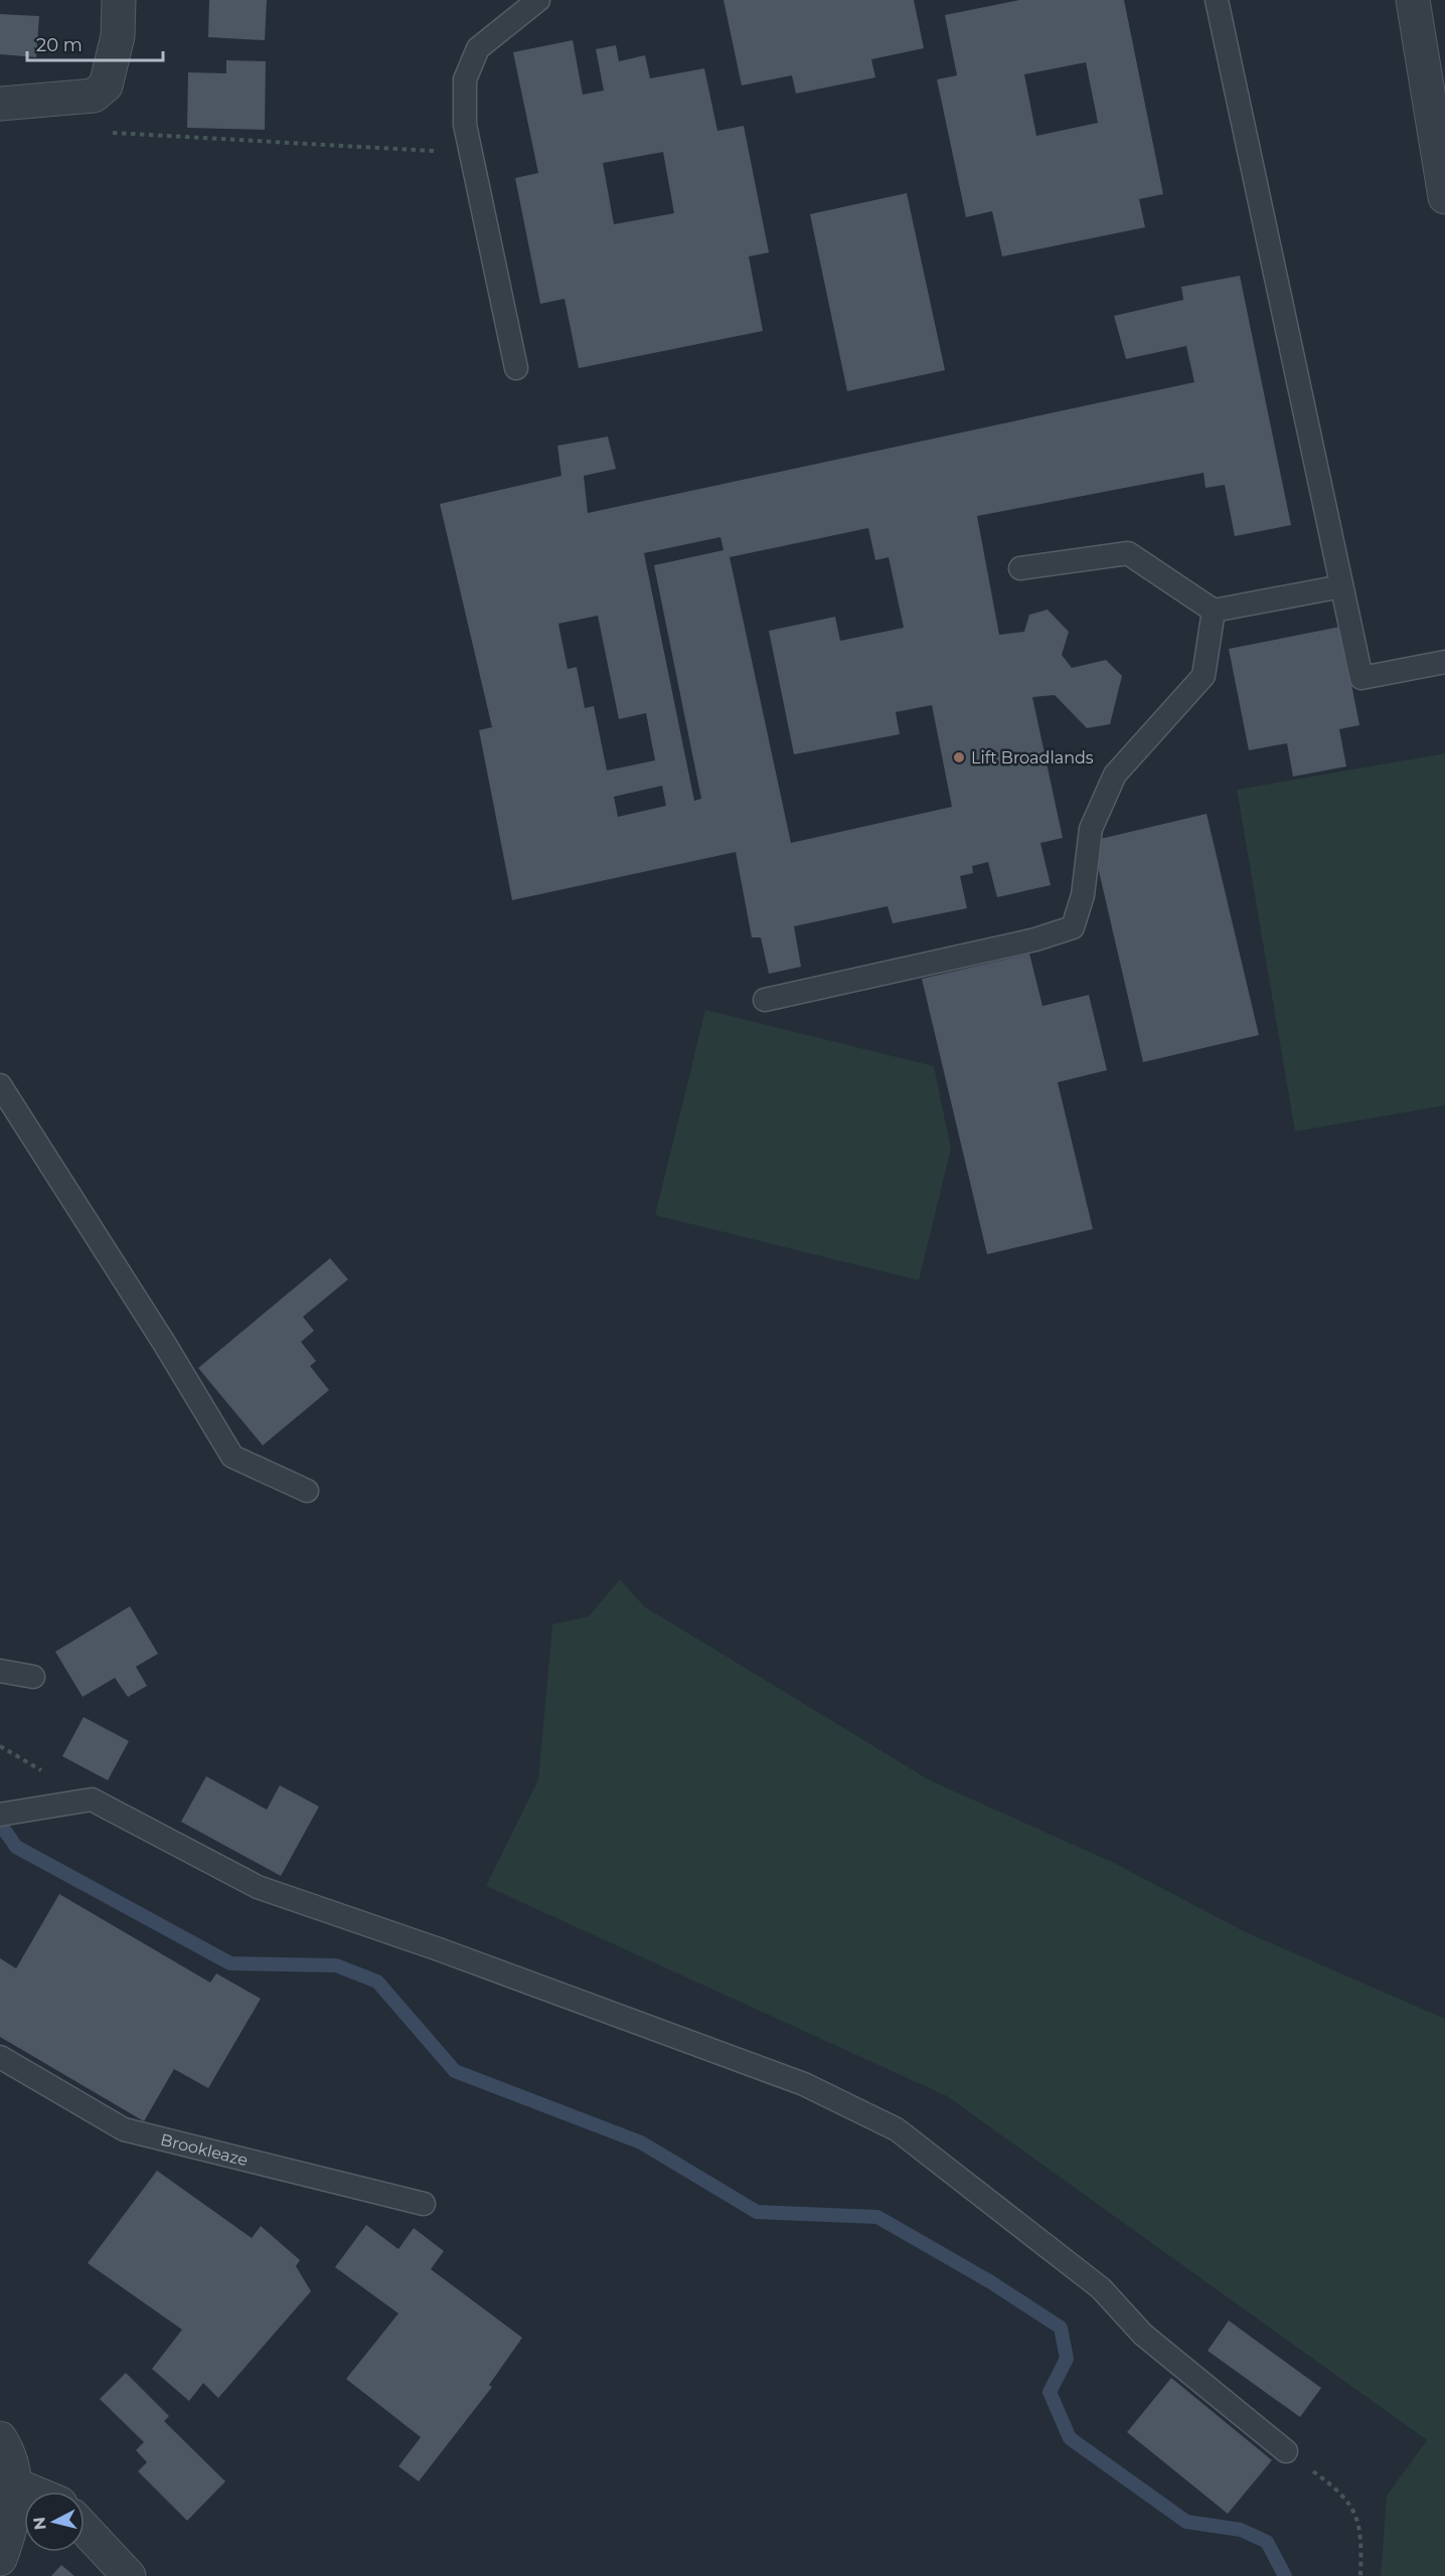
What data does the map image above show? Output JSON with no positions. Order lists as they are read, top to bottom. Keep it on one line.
{"streets":{"lane":["Brookleaze"]},"places":["Lift Broadlands"],"scale_bar":"20 m","north":"left"}
